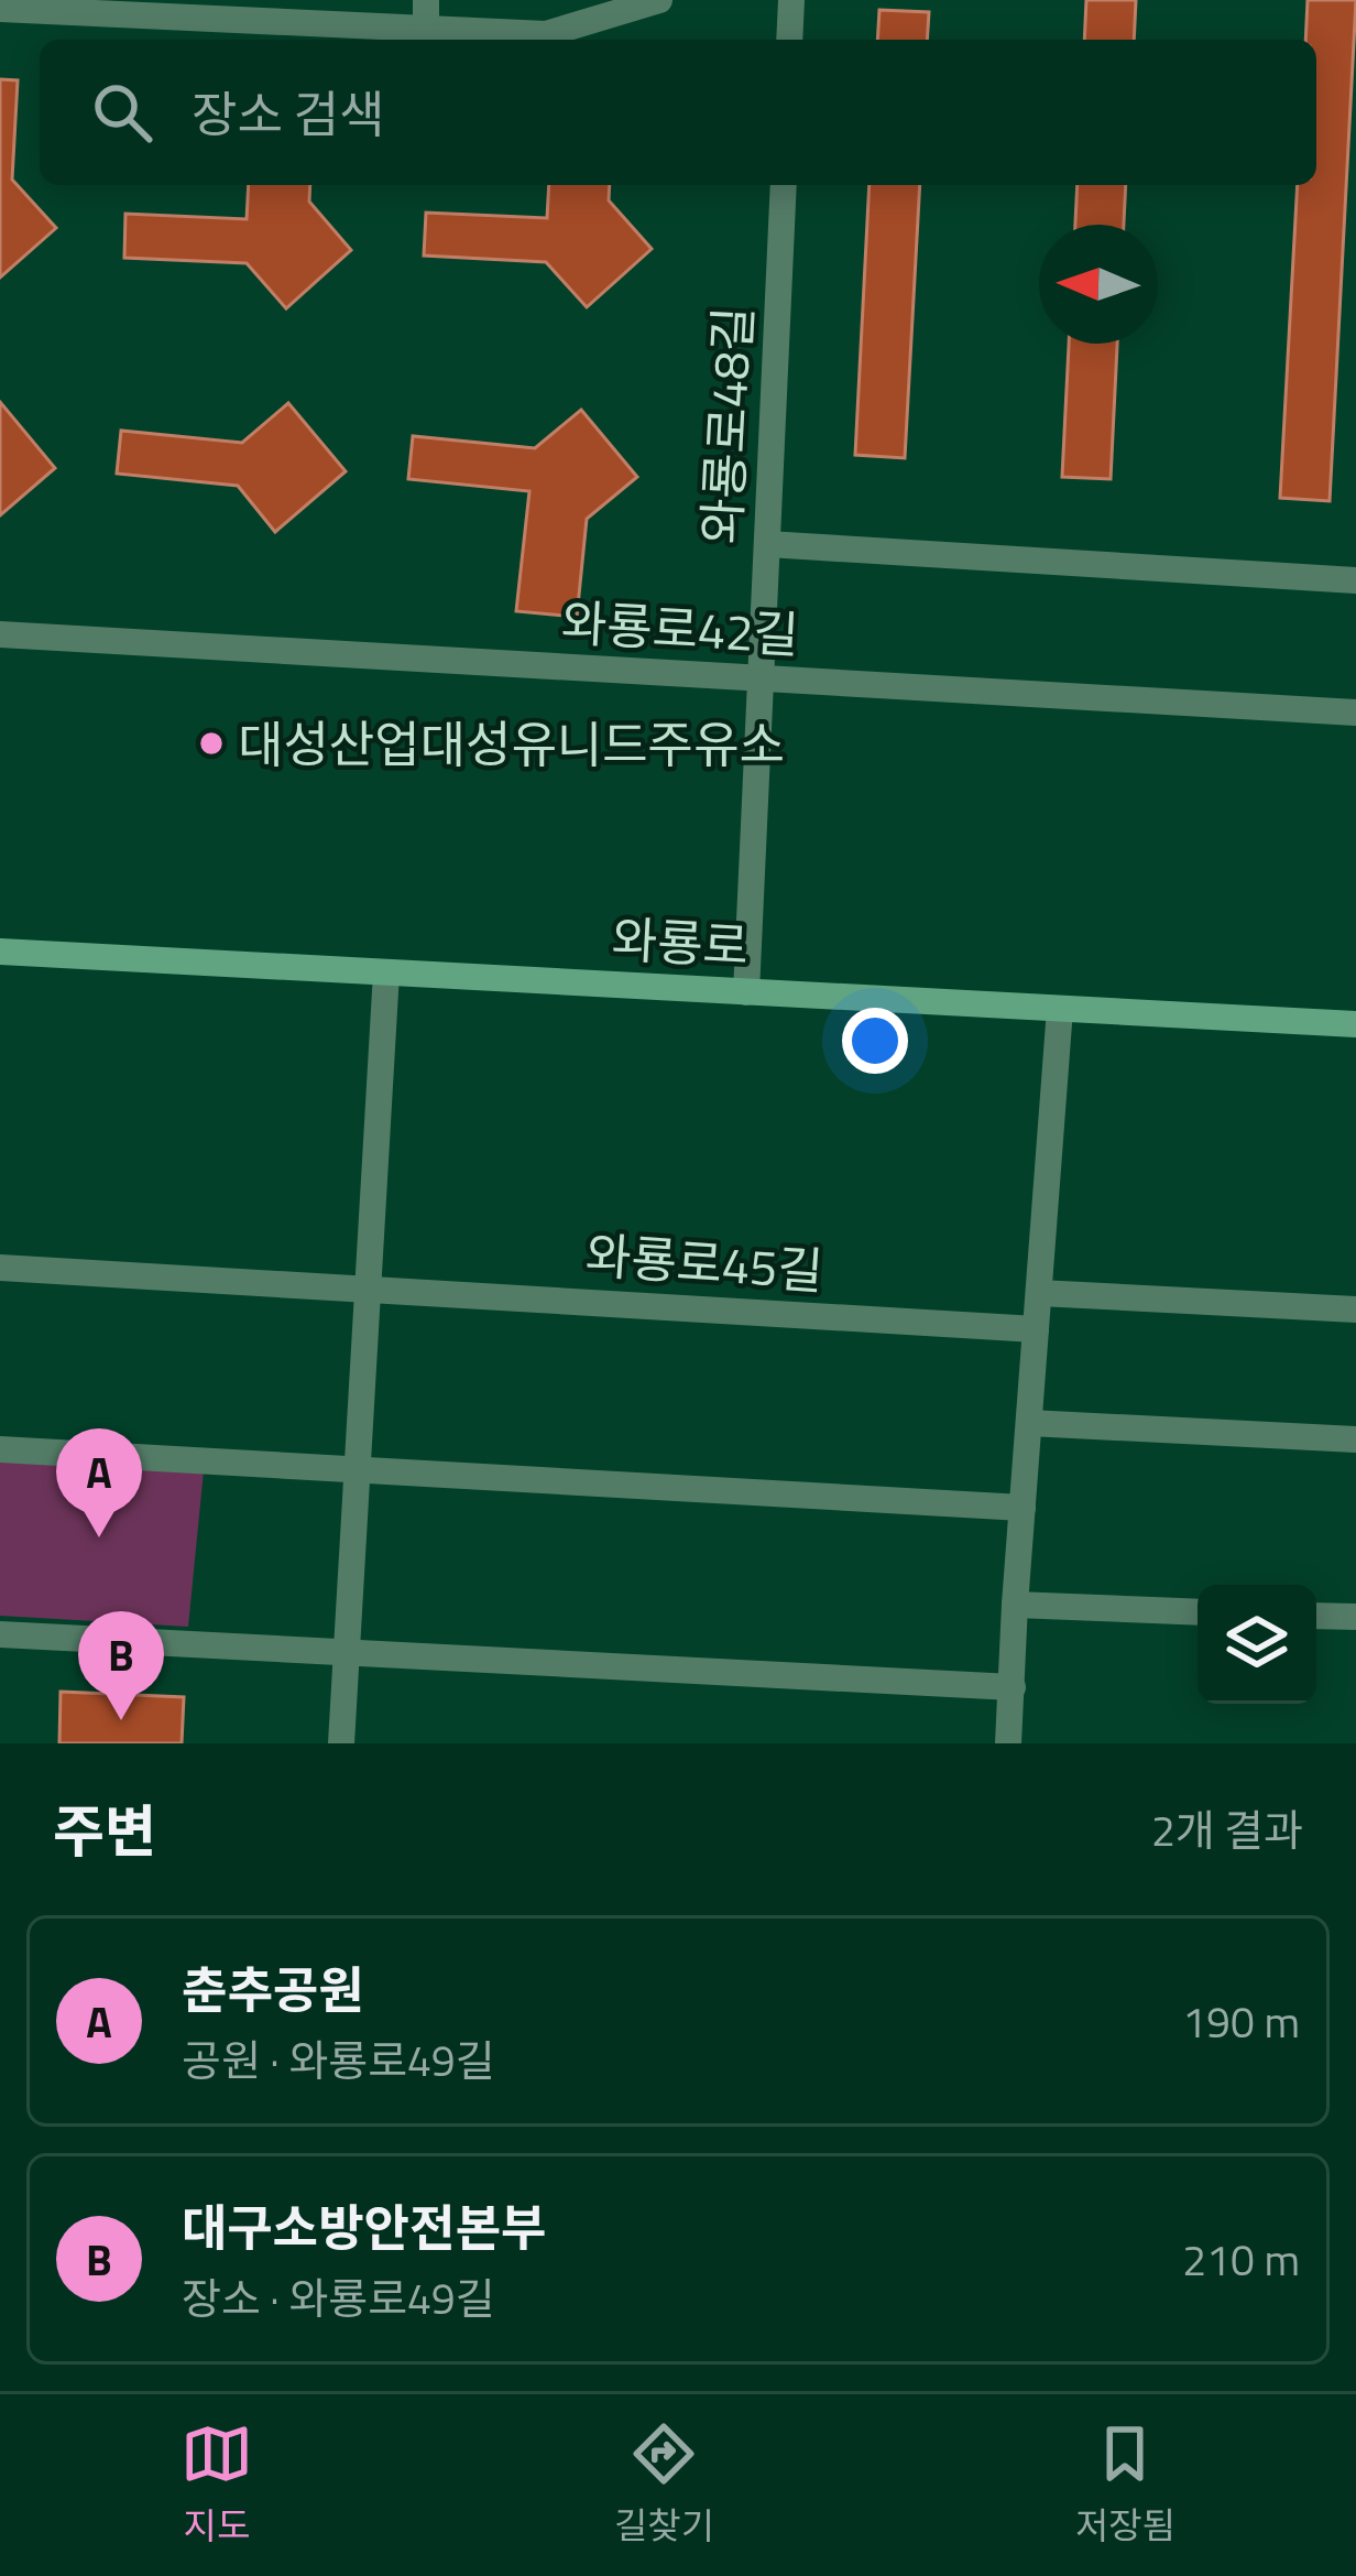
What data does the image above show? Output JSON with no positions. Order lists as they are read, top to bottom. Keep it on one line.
{"streets":{"main road":["와룡로"],"street":["와룡로48길","와룡로42길","와룡로45길"]},"crossings":[["와룡로48길","와룡로42길"],["와룡로48길","와룡로"]],"places":["대성산업대성유니드주유소"],"north":"left","page":{"search":"장소 검색","pins":["A","B"],"heading":["주변","2개 결과"],"list":[{"mark":"A","name":"춘추공원","note":"공원 · 와룡로49길","value":"190 m"},{"mark":"B","name":"대구소방안전본부","note":"장소 · 와룡로49길","value":"210 m"}],"nav":["지도","길찾기","저장됨"]}}
